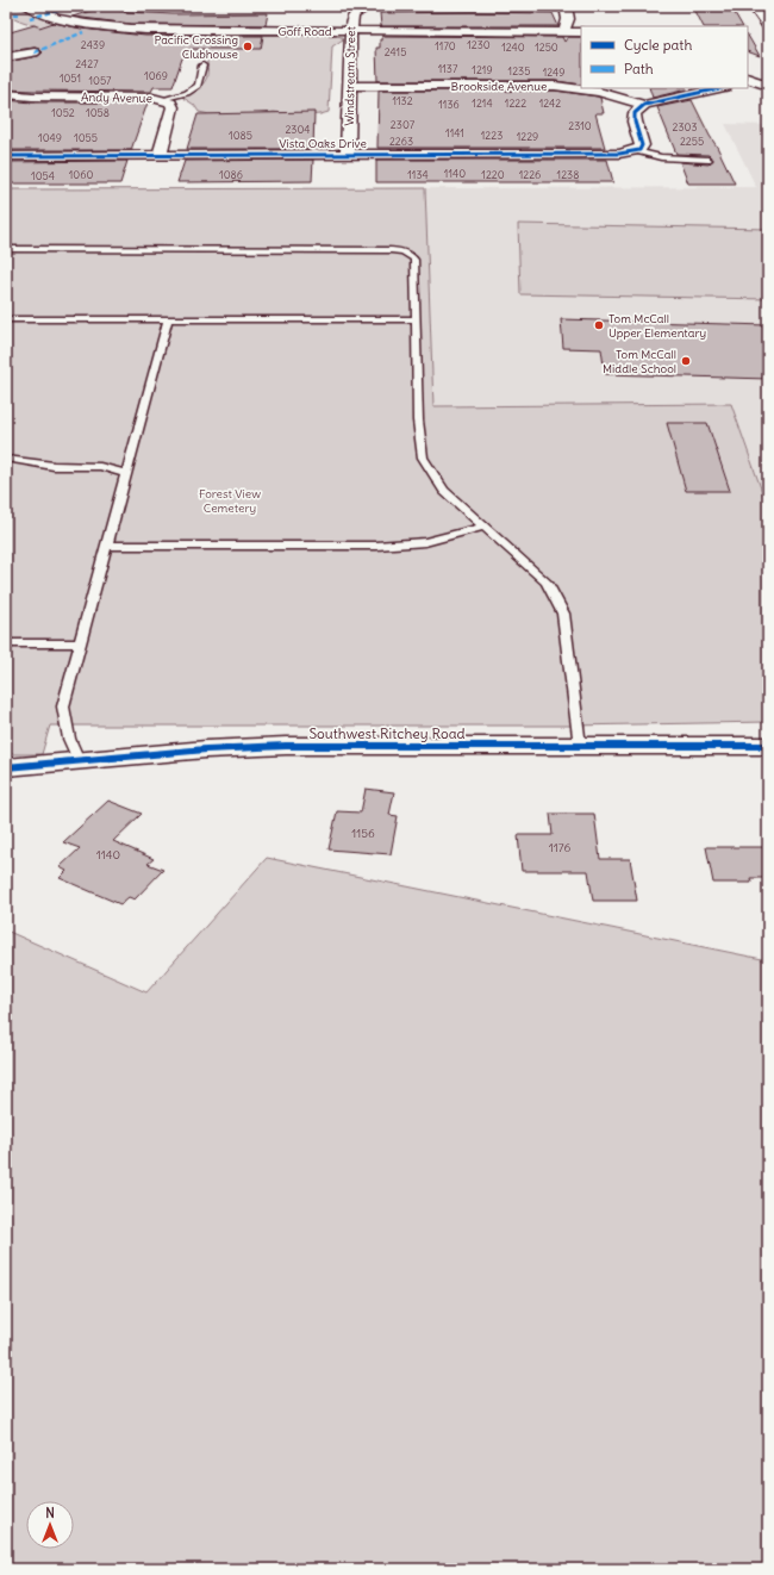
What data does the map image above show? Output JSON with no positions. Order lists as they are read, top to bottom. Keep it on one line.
{"streets":{"street":["Goff Road","Windstream Street","Brookside Avenue","Andy Avenue","Vista Oaks Drive","Southwest Ritchey Road"]},"crossings":[["Goff Road","Windstream Street"],["Windstream Street","Brookside Avenue"],["Windstream Street","Vista Oaks Drive"],["Andy Avenue","Vista Oaks Drive"]],"parks":["Forest View Cemetery"],"places":["Pacific Crossing Clubhouse","Tom McCall Upper Elementary","Tom McCall Middle School"],"house_numbers":["2439","1230","1170","1240","1250","2415","2427","1137","1219","1235","1249","1069","1051","1057","1132","1214","1222","1242","1136","1052","1058","2307","2310","2303","2304","1141","1085","1223","1229","1049","1055","2263","2255","1140","1060","1086","1134","1220","1226","1238","1054","1156","1176","1140"],"legend":["Cycle path","Path"],"north":"top"}
